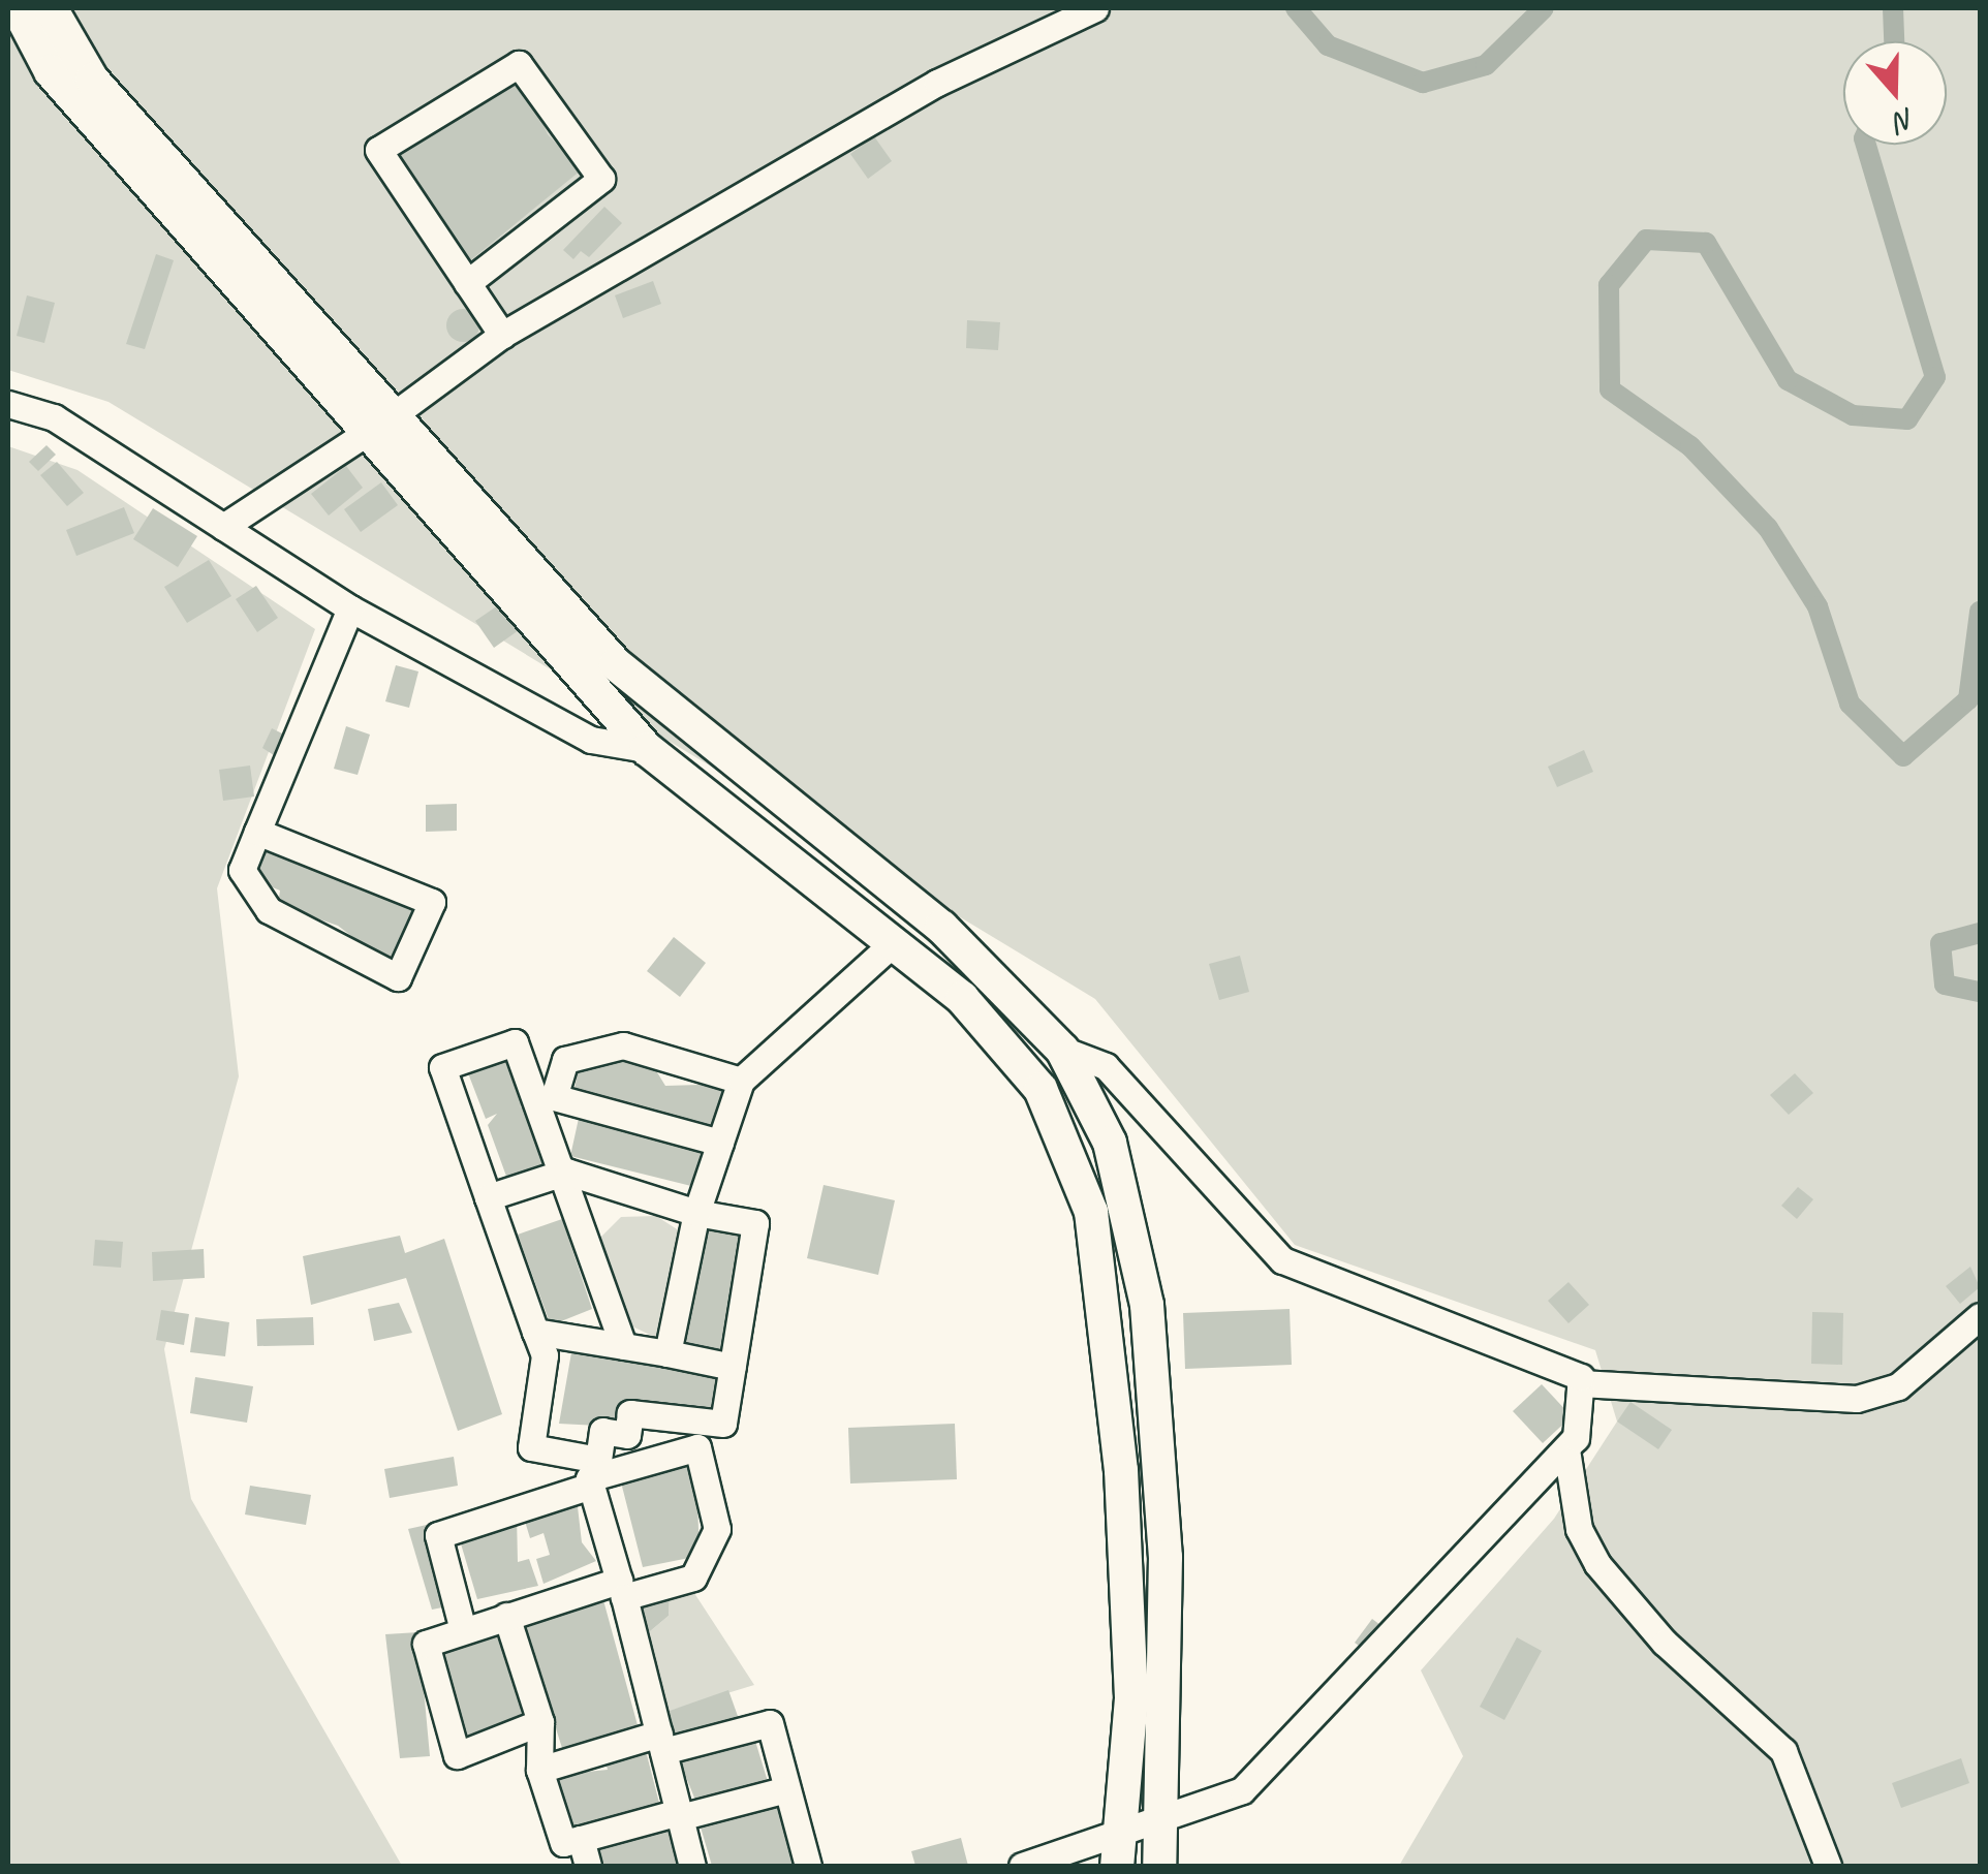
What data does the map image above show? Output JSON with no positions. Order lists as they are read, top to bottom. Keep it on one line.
{"north":"bottom"}
